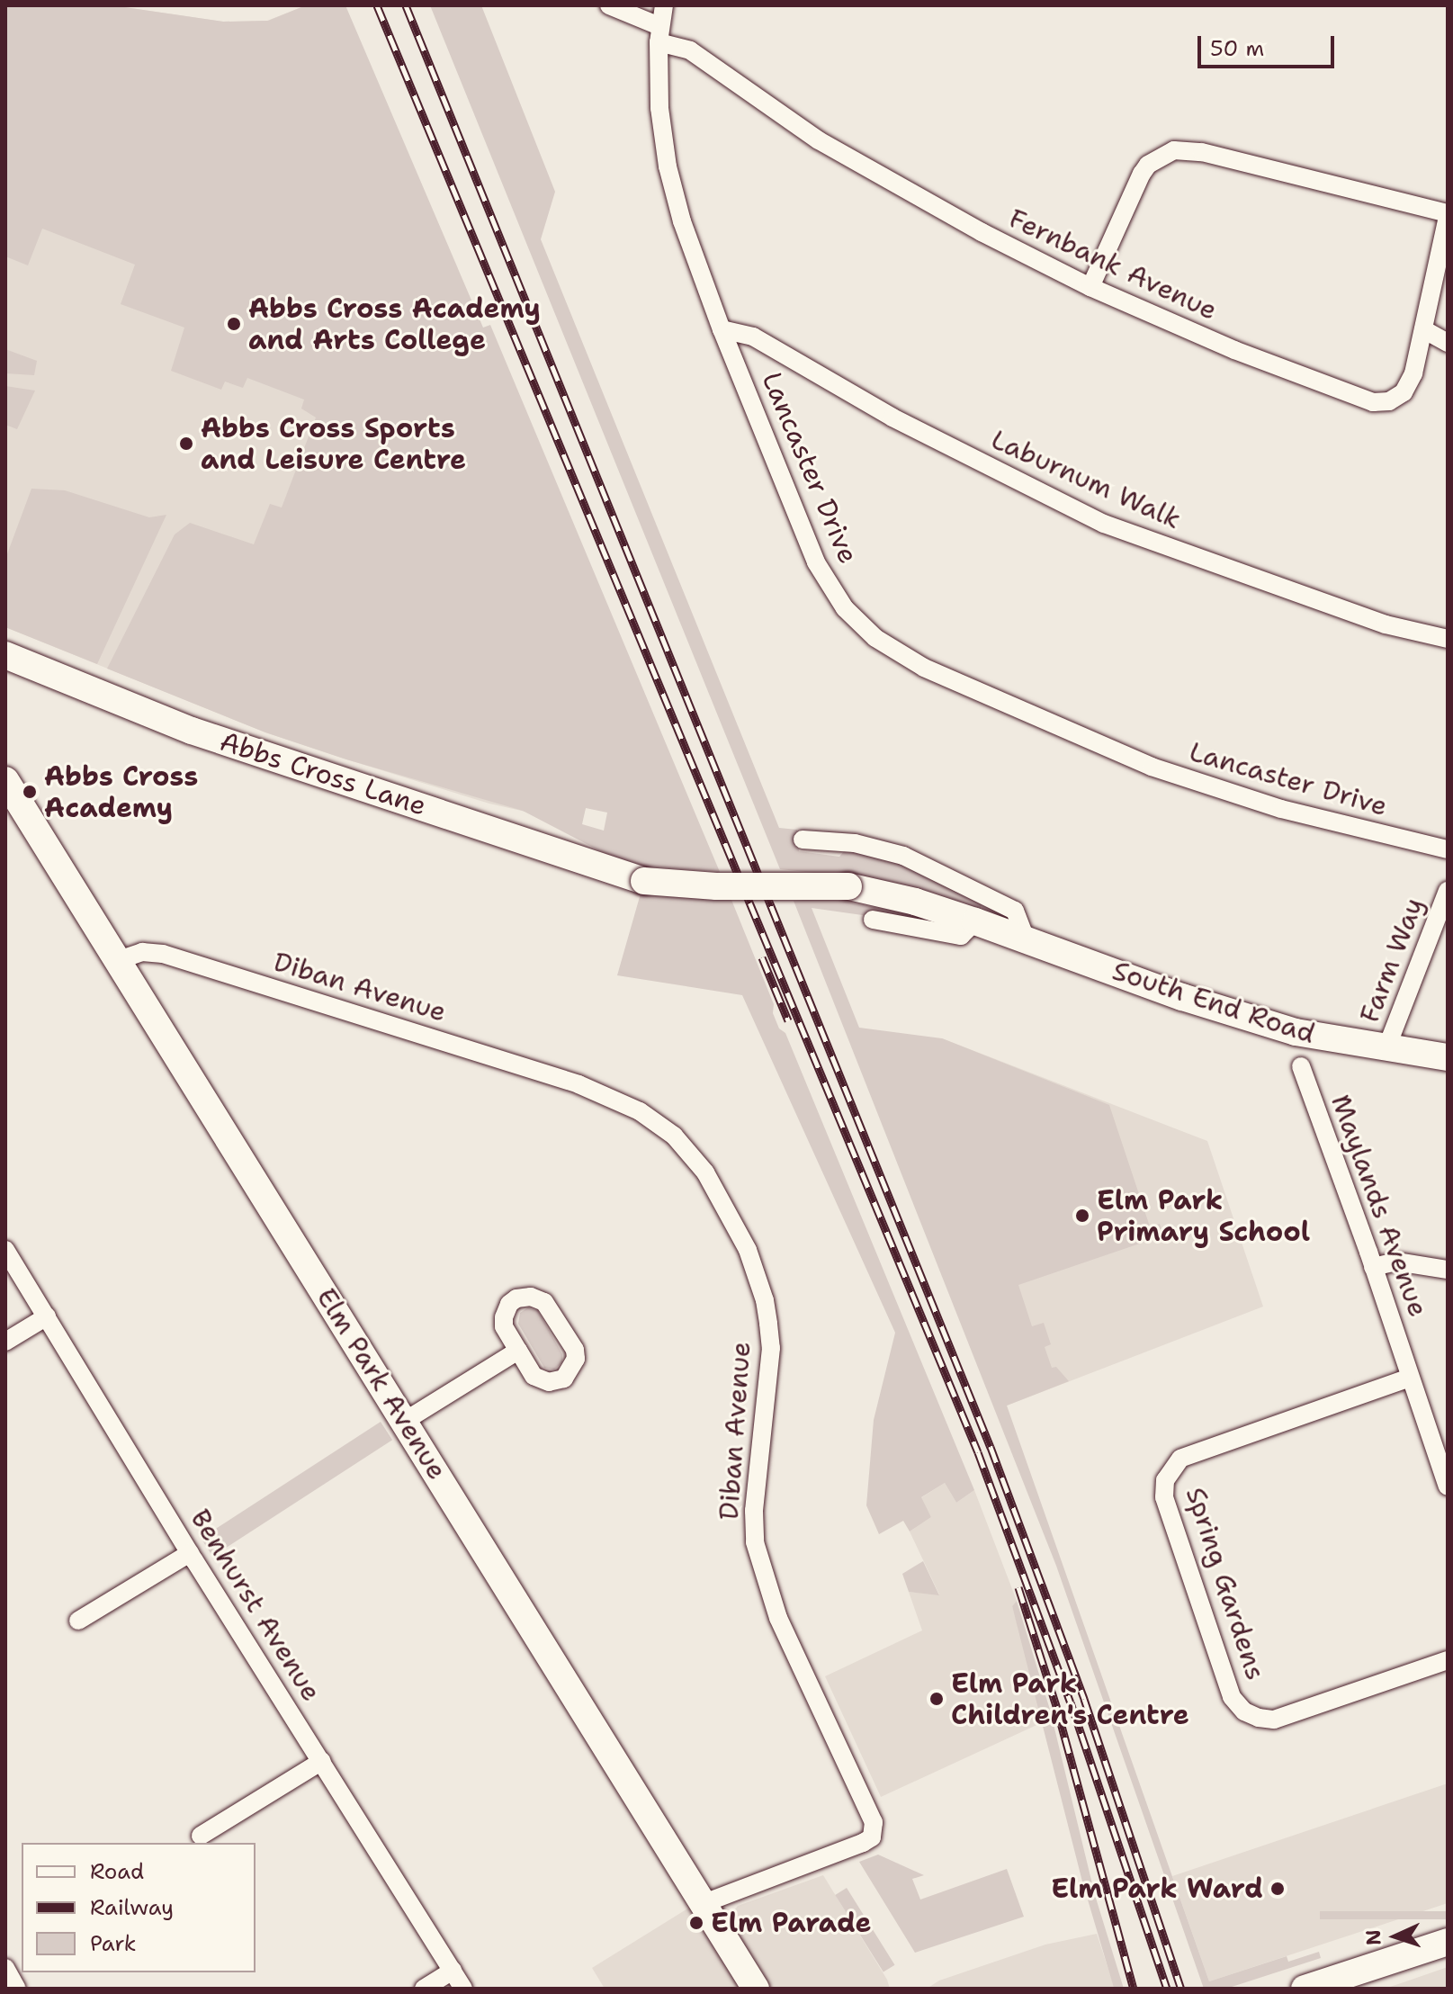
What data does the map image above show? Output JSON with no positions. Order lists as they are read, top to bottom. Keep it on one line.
{"streets":{"street":["Fernbank Avenue","Lancaster Drive","Laburnum Walk","Abbs Cross Lane","Farm Way","Diban Avenue","South End Road","Maylands Avenue","Elm Park Avenue","Spring Gardens","Benhurst Avenue"]},"crossings":[["Fernbank Avenue","Lancaster Drive"],["Lancaster Drive","Laburnum Walk"],["Abbs Cross Lane","South End Road"],["Farm Way","South End Road"],["Diban Avenue","Elm Park Avenue"],["Maylands Avenue","Spring Gardens"]],"places":["Abbs Cross Academy and Arts College","Abbs Cross Sports and Leisure Centre","Abbs Cross Academy","Elm Park Primary School","Elm Park Children's Centre","Elm Park Ward","Elm Parade"],"legend":["Road","Railway","Park"],"scale_bar":"50 m","north":"left"}
